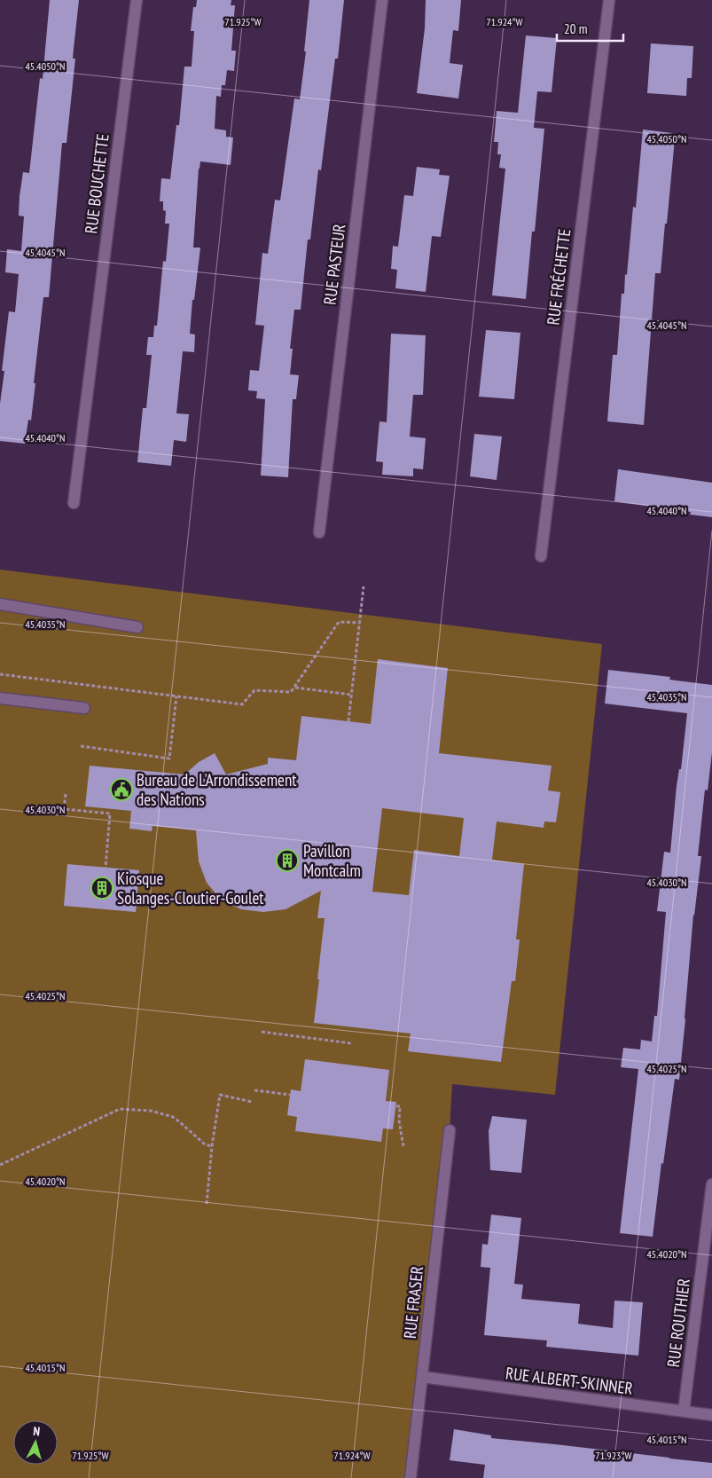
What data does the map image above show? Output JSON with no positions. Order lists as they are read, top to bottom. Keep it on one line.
{"streets":{"street":["RUE BOUCHETTE","RUE PASTEUR","RUE FRÉCHETTE","RUE FRASER","RUE ROUTHIER","RUE ALBERT-SKINNER"]},"crossings":[["RUE FRASER","RUE ALBERT-SKINNER"],["RUE ROUTHIER","RUE ALBERT-SKINNER"]],"places":{"public building":["Bureau de L'Arrondissement des Nations"],"building":["Pavillon Montcalm","Kiosque Solanges-Cloutier-Goulet"]},"scale_bar":"20 m","north":"top","coordinates":["71.925°W","71.924°W","45.4050°N","45.4045°N","45.4040°N","45.4035°N","45.4030°N","45.4025°N","45.4020°N","45.4015°N","71.923°W"]}
